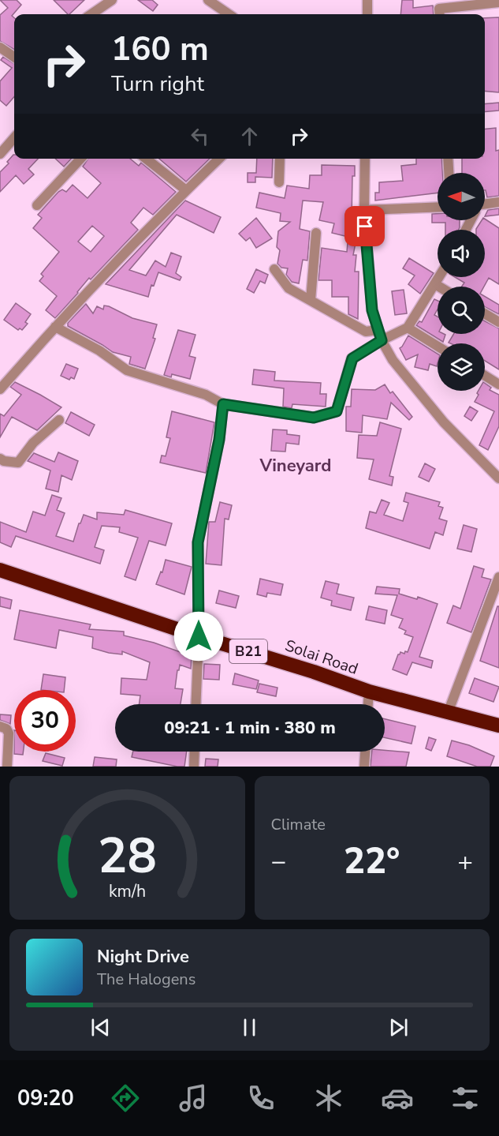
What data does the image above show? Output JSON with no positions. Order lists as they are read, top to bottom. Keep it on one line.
{"streets":{"highway":["B21","Solai Road"]},"districts":["Vineyard"],"north":"left","page":{"turn":["160 m","Turn right"],"limit":"30","trip":"09:21 · 1 min · 380 m","tile":"Climate","heat":["−","22°","+"],"song":["Night Drive","The Halogens"],"tabs":"09:20","gauge":["28","km/h"]}}
